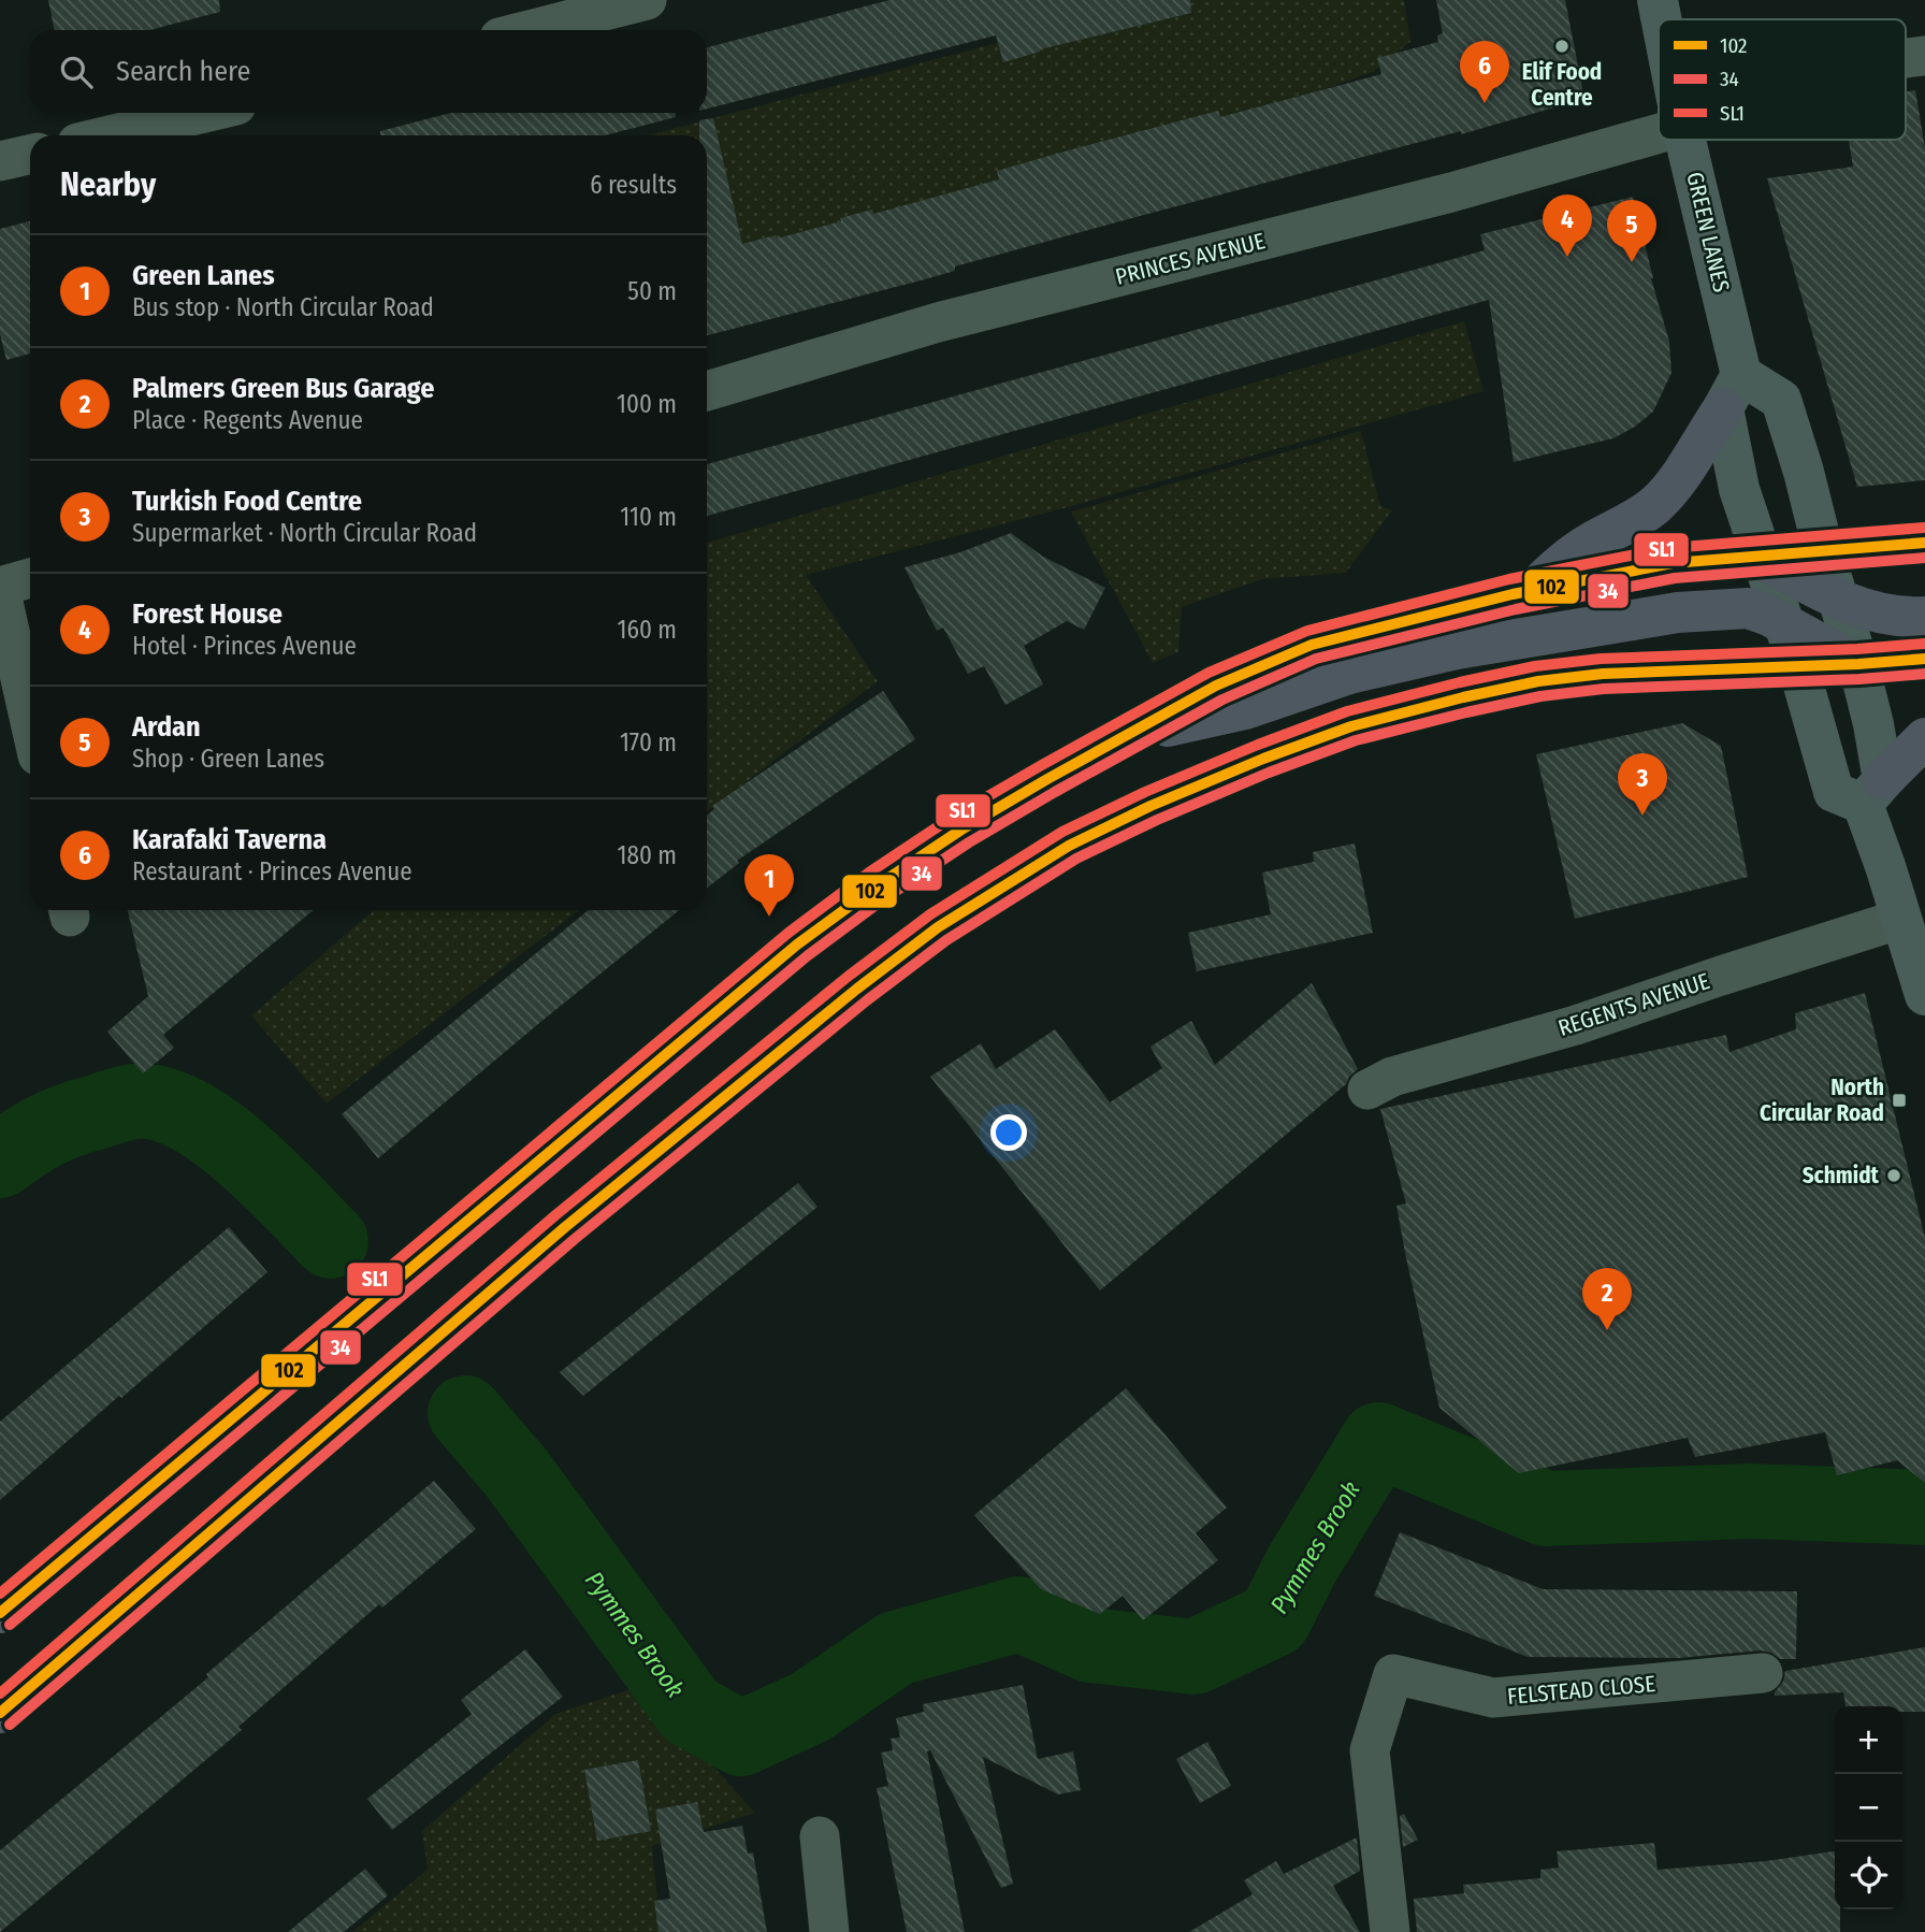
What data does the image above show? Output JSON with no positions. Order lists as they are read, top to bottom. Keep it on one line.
{"streets":{"main road":["GREEN LANES"],"street":["PRINCES AVENUE","REGENTS AVENUE","FELSTEAD CLOSE"]},"water":["Pymmes Brook"],"places":{"other":["Elif Food Centre","Schmidt"],"transit":["North Circular Road"]},"lines":["transit line SL1","transit line 102","transit line 34"],"legend":["102","34","SL1"],"page":{"search":"Search here","pins":["6","4","5","3","1","2"],"heading":["Nearby","6 results"],"list":[{"mark":"1","name":"Green Lanes","note":"Bus stop · North Circular Road","value":"50 m"},{"mark":"2","name":"Palmers Green Bus Garage","note":"Place · Regents Avenue","value":"100 m"},{"mark":"3","name":"Turkish Food Centre","note":"Supermarket · North Circular Road","value":"110 m"},{"mark":"4","name":"Forest House","note":"Hotel · Princes Avenue","value":"160 m"},{"mark":"5","name":"Ardan","note":"Shop · Green Lanes","value":"170 m"},{"mark":"6","name":"Karafaki Taverna","note":"Restaurant · Princes Avenue","value":"180 m"}],"map_buttons":["+","−"]}}
